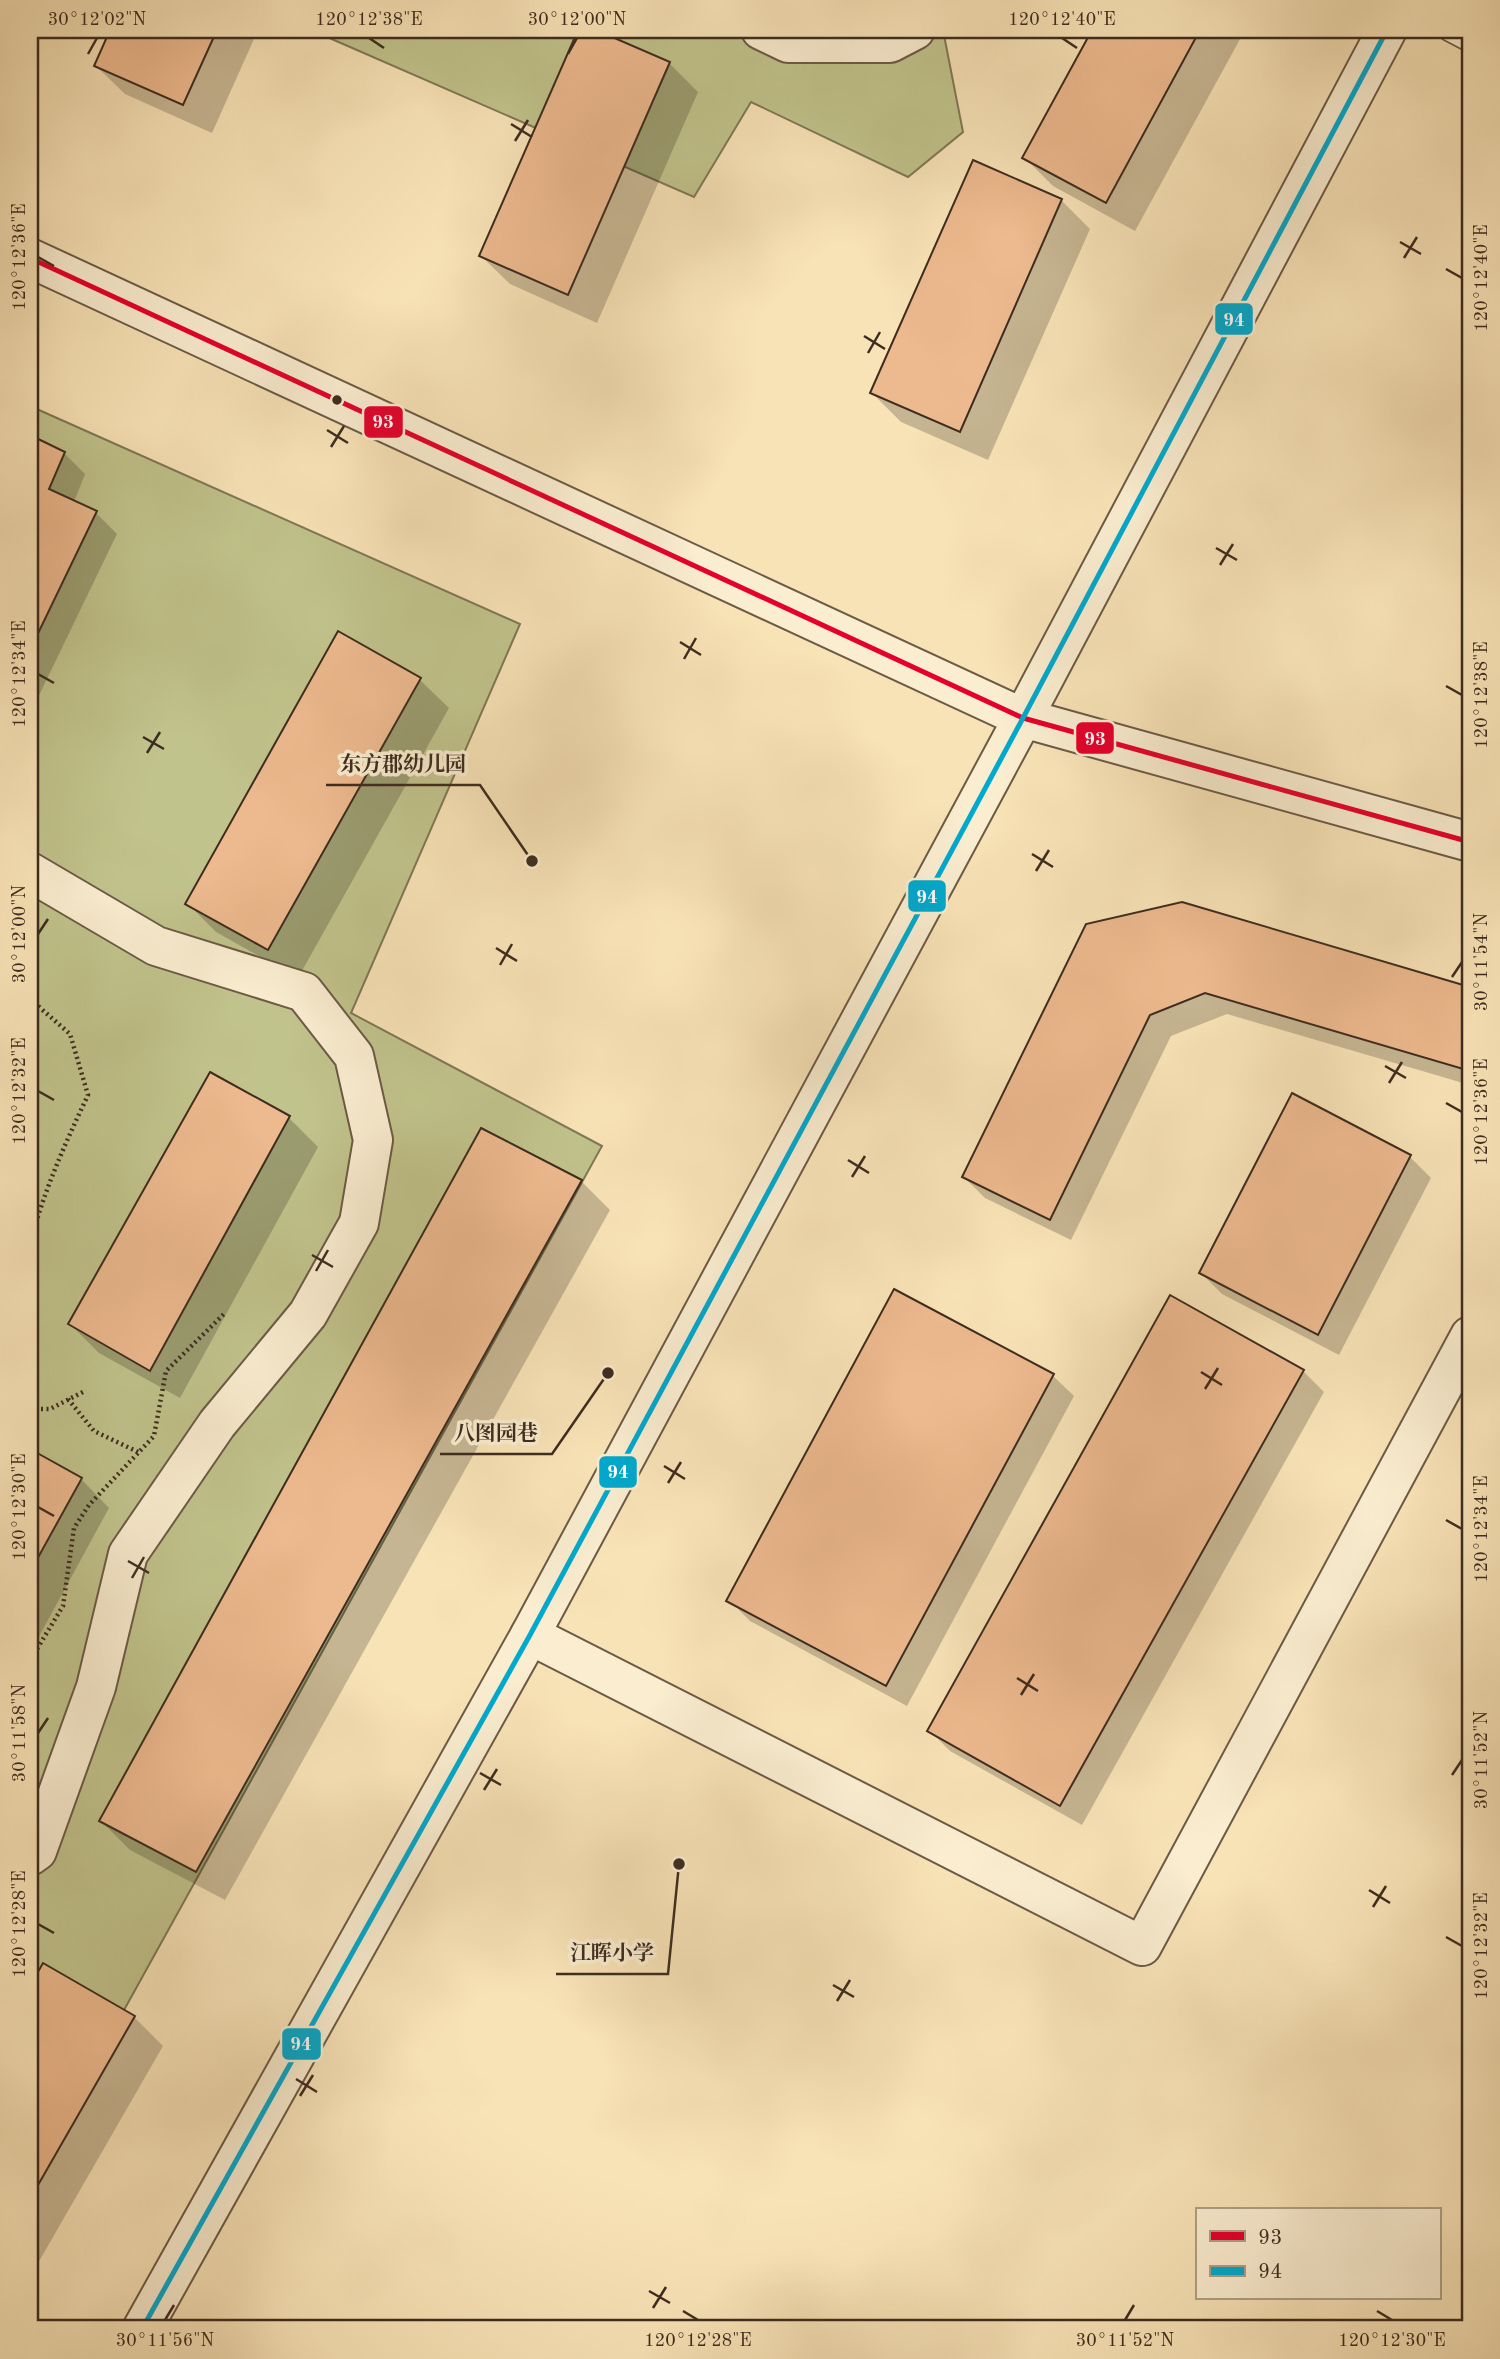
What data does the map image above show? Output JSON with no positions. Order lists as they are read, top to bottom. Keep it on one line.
{"places":["东方郡幼儿园","八图园巷","江晖小学"],"lines":["transit line 94","transit line 93"],"legend":["93","94"],"coordinates":["30°12'02\"N","120°12'38\"E","30°12'00\"N","120°12'40\"E","120°12'36\"E","120°12'34\"E","30°11'54\"N","120°12'32\"E","120°12'30\"E","30°11'58\"N","30°11'52\"N","120°12'28\"E","30°11'56\"N"]}
